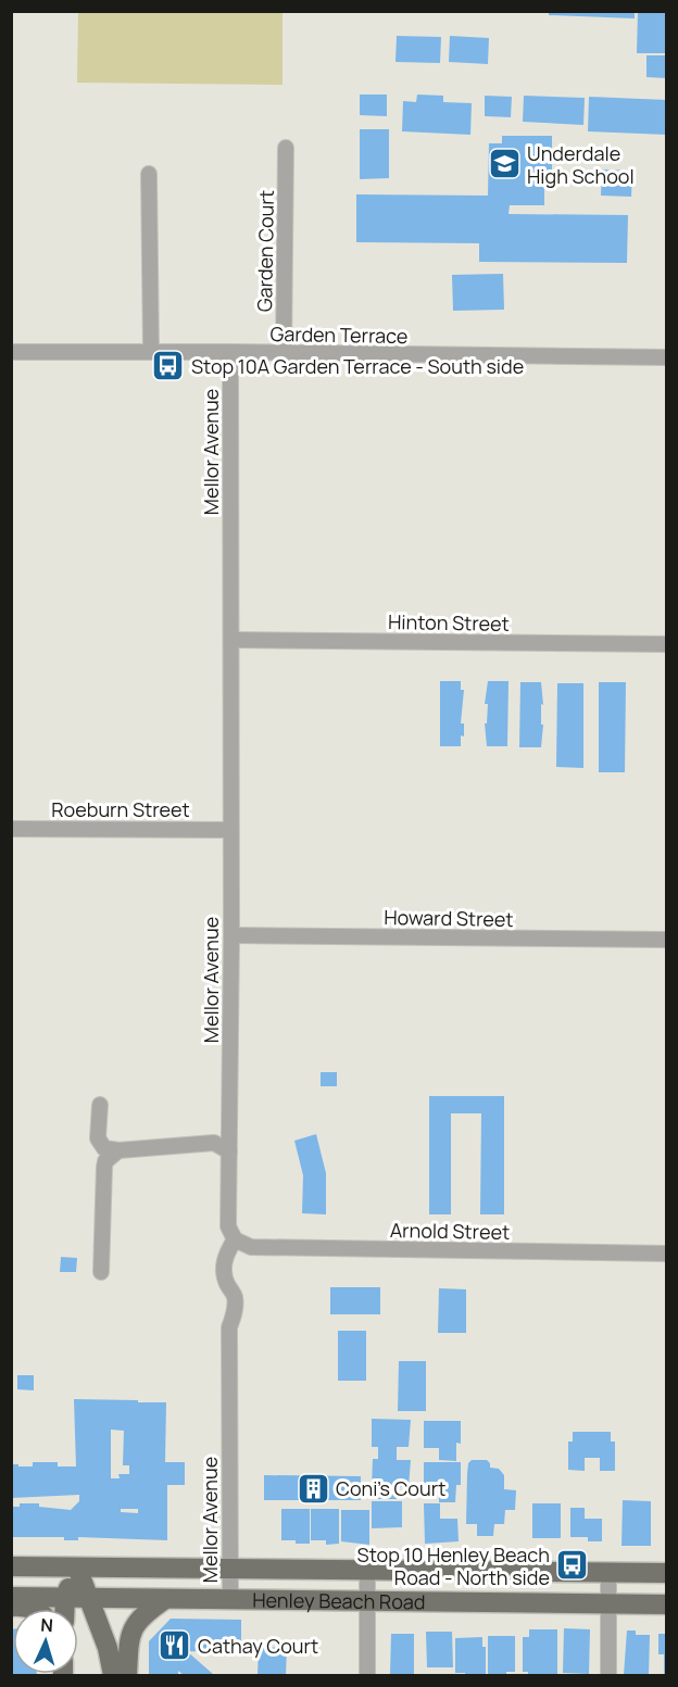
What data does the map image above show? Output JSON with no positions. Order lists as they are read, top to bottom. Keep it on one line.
{"streets":{"main road":["Henley Beach Road"],"street":["Garden Court","Garden Terrace","Mellor Avenue","Hinton Street","Roeburn Street","Howard Street","Arnold Street"]},"crossings":[["Garden Court","Garden Terrace"],["Garden Terrace","Mellor Avenue"],["Mellor Avenue","Hinton Street"],["Mellor Avenue","Roeburn Street"],["Mellor Avenue","Howard Street"],["Mellor Avenue","Arnold Street"],["Mellor Avenue","Henley Beach Road"]],"places":{"school or university":["Underdale High School"],"bus stop":["Stop 10A Garden Terrace - South side","Stop 10 Henley Beach Road - North side"],"building":["Coni's Court"],"restaurant":["Cathay Court"]},"north":"top"}
